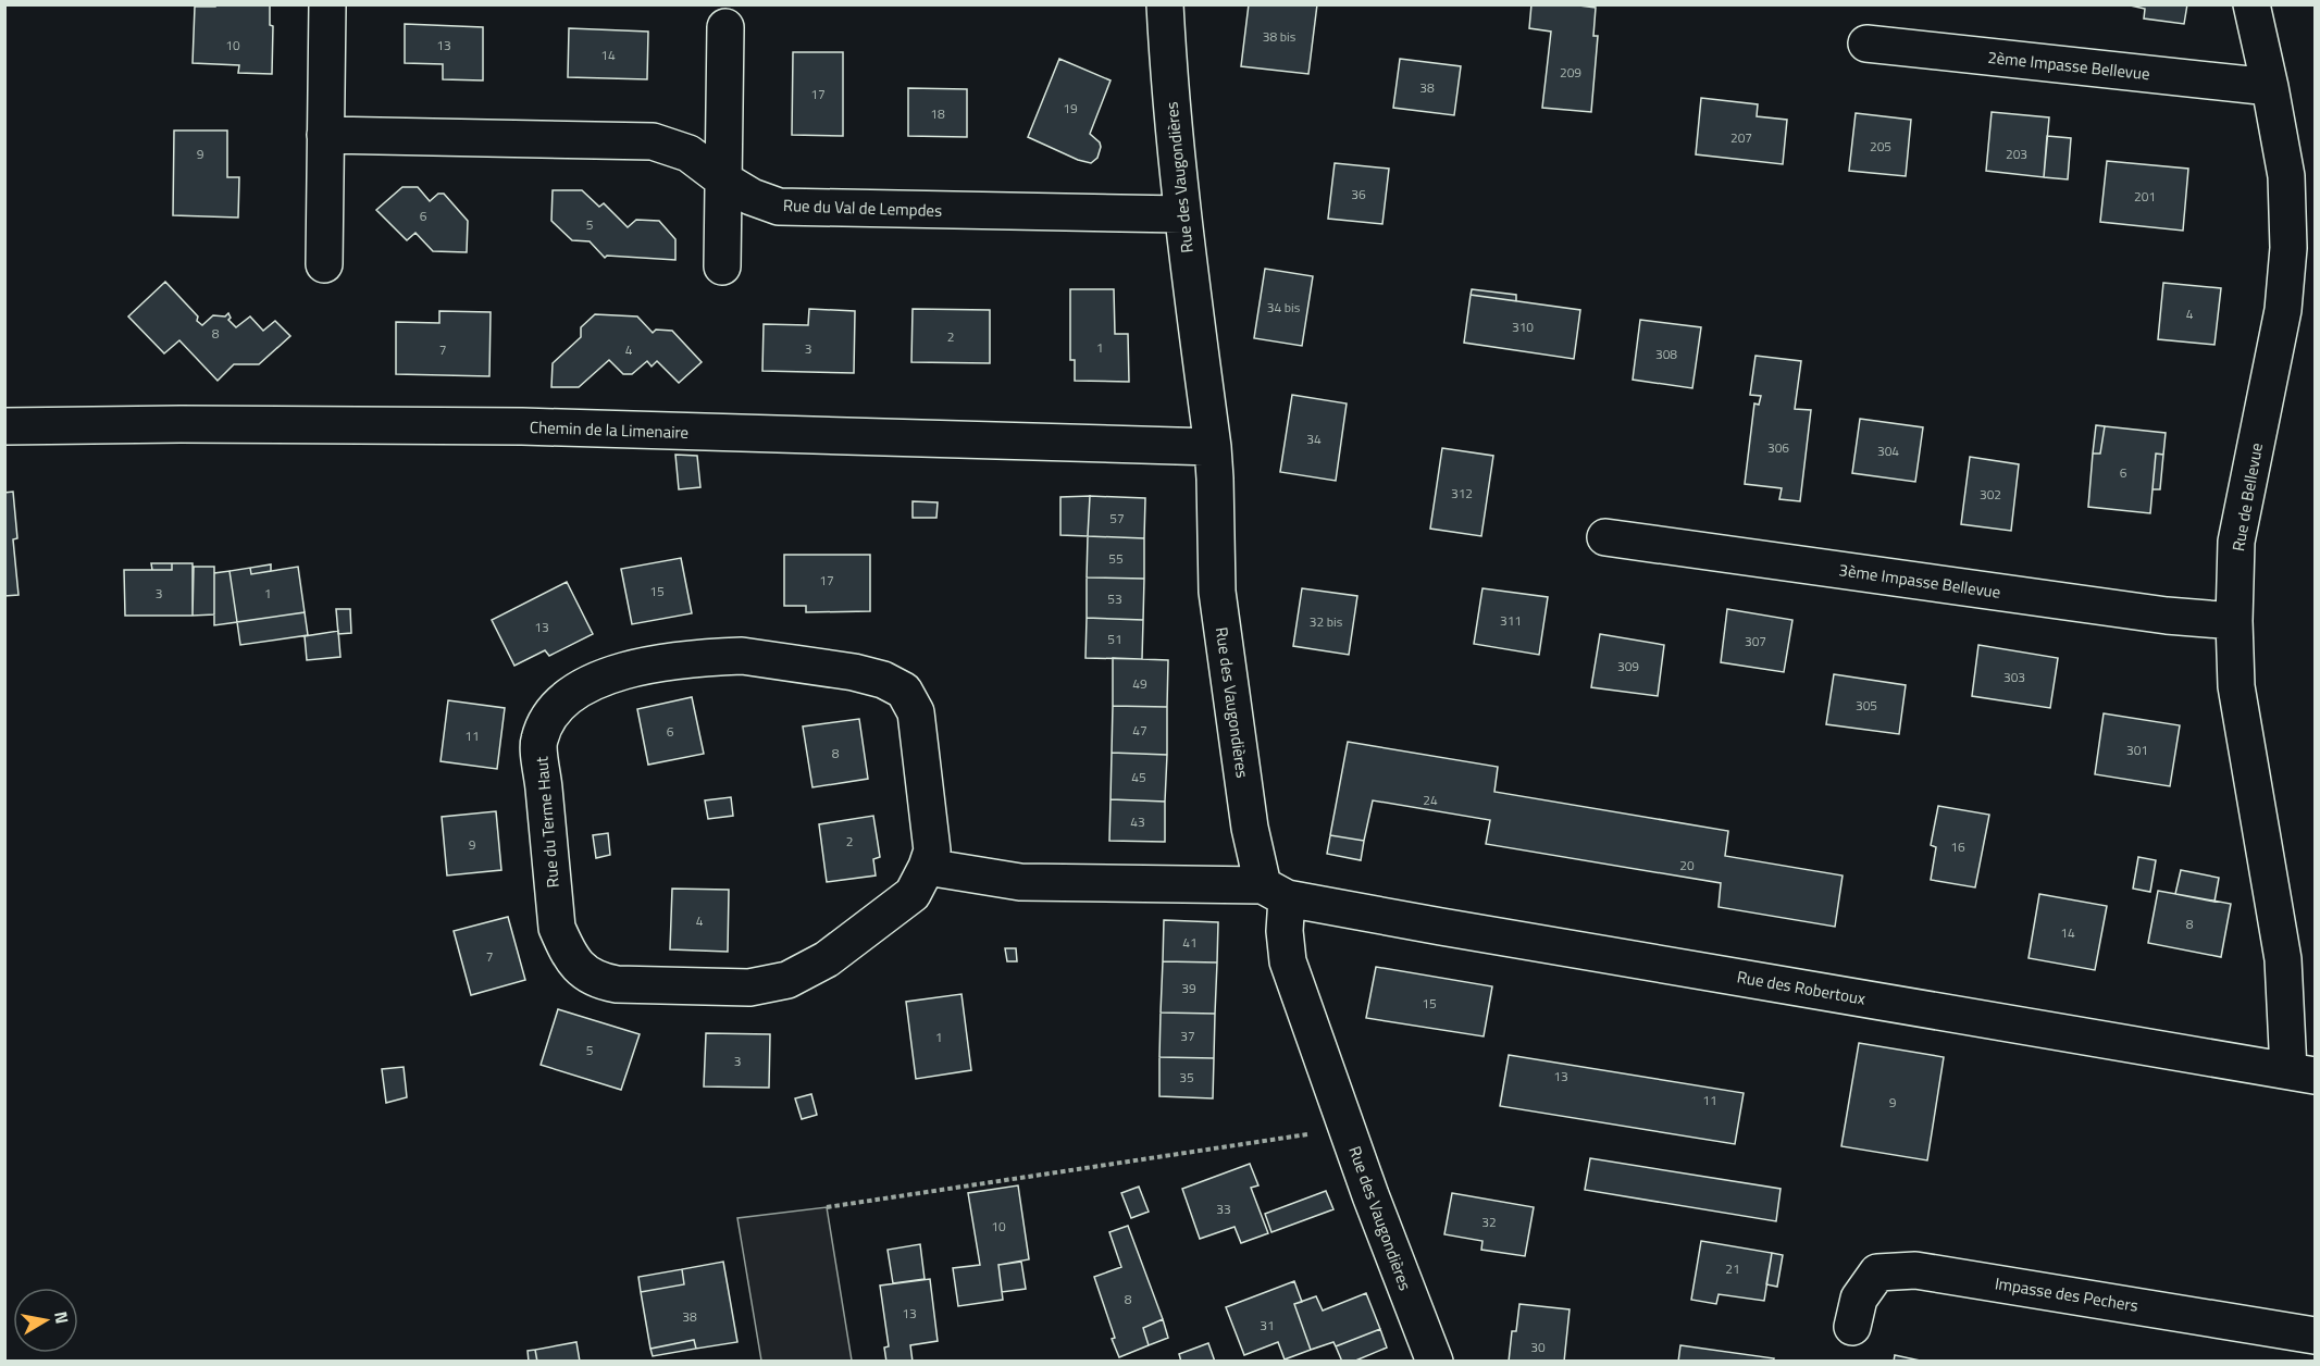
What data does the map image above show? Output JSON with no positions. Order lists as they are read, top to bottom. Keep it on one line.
{"streets":{"street":["2ème Impasse Bellevue","Rue des Vaugondières","Rue du Val de Lempdes","Chemin de la Limenaire","Rue de Bellevue","3ème Impasse Bellevue","Rue du Terme Haut","Rue des Robertoux","Impasse des Pechers"]},"crossings":[["2ème Impasse Bellevue","Rue de Bellevue"],["Rue des Vaugondières","Rue du Val de Lempdes"],["Rue des Vaugondières","Chemin de la Limenaire"],["Rue des Vaugondières","Rue des Robertoux"],["Rue de Bellevue","3ème Impasse Bellevue"],["Rue de Bellevue","Rue des Robertoux"],["Rue du Terme Haut","Rue des Robertoux"]],"house_numbers":["38 bis","10","13","14","209","38","17","19","18","207","205","9","203","36","201","6","5","34 bis","4","310","8","2","1","3","7","4","308","34","306","304","6","312","302","57","55","17","15","3","1","53","311","32 bis","13","51","307","309","303","49","305","47","6","11","301","8","45","24","43","2","9","16","20","4","8","14","41","7","39","15","37","1","5","3","13","35","11","9","33","32","10","21","8","13","38","31","30"],"north":"right"}
